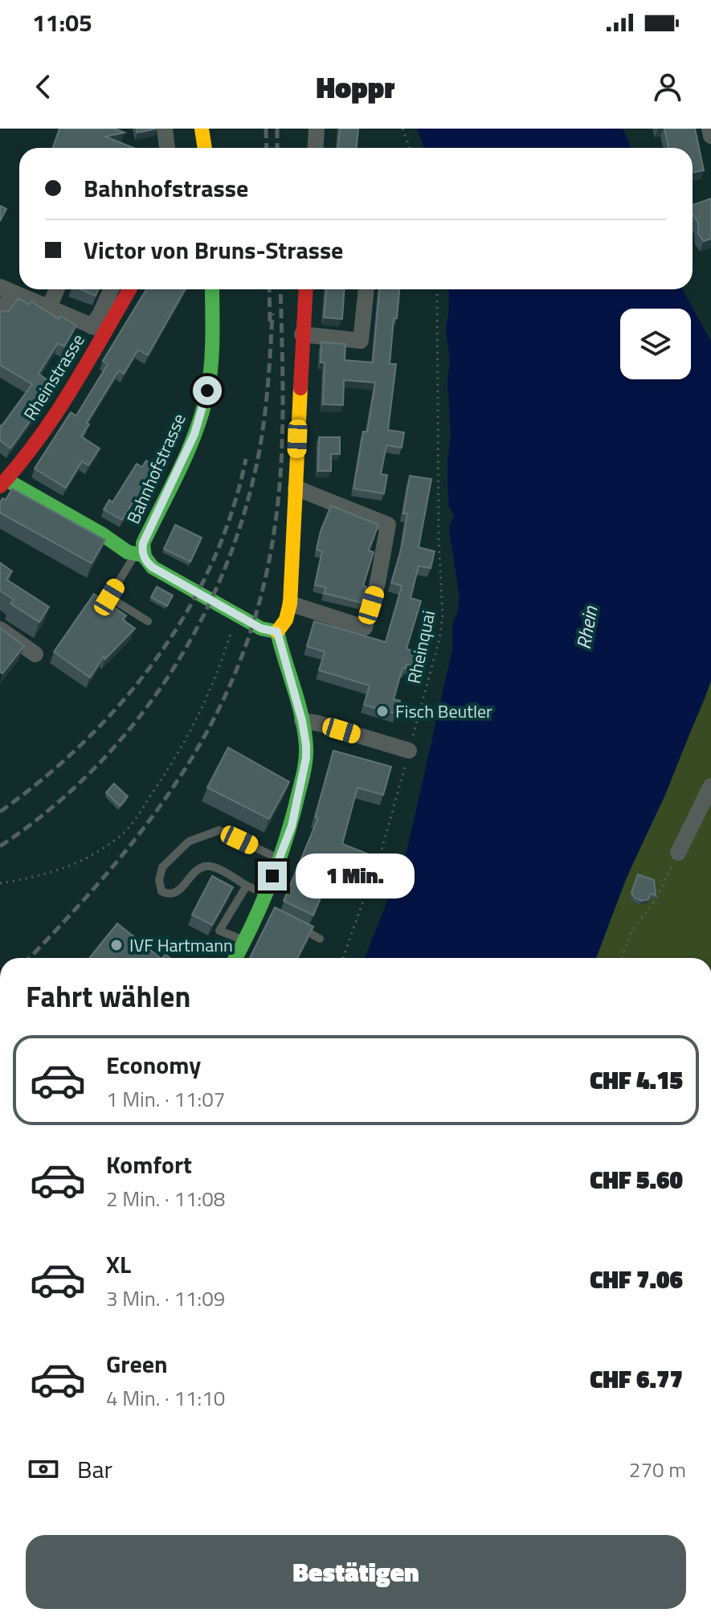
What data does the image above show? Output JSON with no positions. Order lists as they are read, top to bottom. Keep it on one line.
{"streets":{"main road":["Rheinstrasse","Bahnhofstrasse"],"path":["Rheinquai"]},"water":["Rhein"],"places":["Fisch Beutler","IVF Hartmann"],"page":{"status":"11:05","header":"Hoppr","banner":["Bahnhofstrasse","Victor von Bruns-Strasse"],"bubble":"1 Min.","heading":"Fahrt wählen","list":[{"name":"Economy","note":"1 Min. · 11:07","value":"CHF 4.15"},{"name":"Komfort","note":"2 Min. · 11:08","value":"CHF 5.60"},{"name":"XL","note":"3 Min. · 11:09","value":"CHF 7.06"},{"name":"Green","note":"4 Min. · 11:10","value":"CHF 6.77"}],"pay":["Bar","270 m"],"buttons":"Bestätigen"}}
